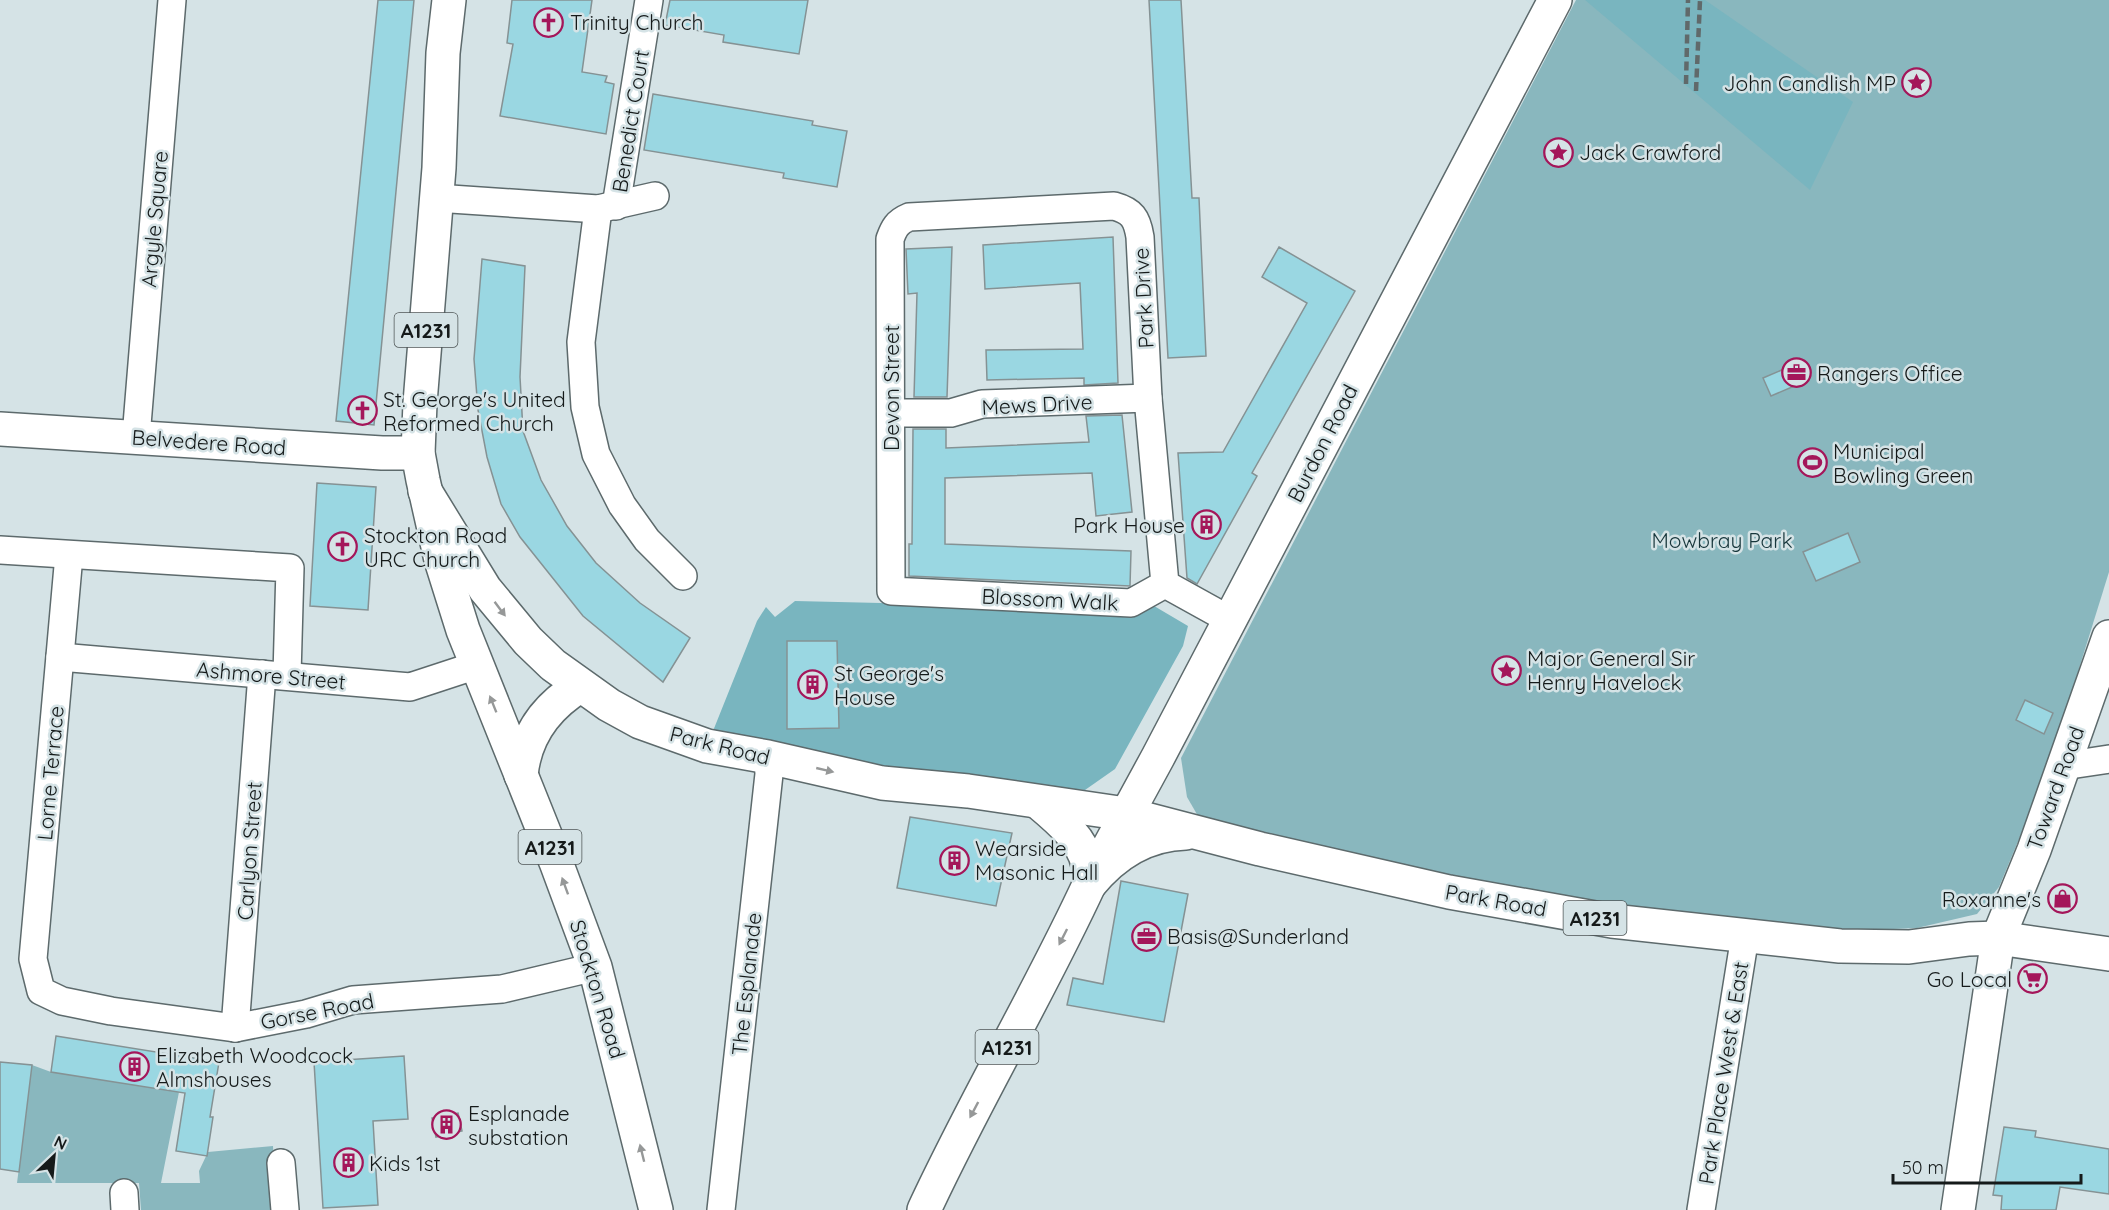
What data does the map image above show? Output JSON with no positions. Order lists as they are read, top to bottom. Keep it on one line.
{"streets":{"main road":["A1231","Belvedere Road","Burdon Road","Park Road","Toward Road","Stockton Road"],"street":["Benedict Court","Argyle Square","Park Drive","Devon Street","Mews Drive","Blossom Walk","Ashmore Street","Lorne Terrace","Carlyon Street","The Esplanade","Gorse Road","Park Place West & East"]},"crossings":[["Argyle Square","Belvedere Road"],["Park Drive","Devon Street"],["Park Drive","Mews Drive"],["Park Drive","Blossom Walk"],["A1231","Burdon Road"],["A1231","Park Road"],["A1231","Toward Road"],["Devon Street","Mews Drive"],["Devon Street","Blossom Walk"],["Belvedere Road","Stockton Road"],["Burdon Road","Park Road"],["Ashmore Street","Lorne Terrace"],["Ashmore Street","Carlyon Street"],["Ashmore Street","Stockton Road"],["Park Road","Toward Road"],["Park Road","The Esplanade"],["Park Road","Stockton Road"],["Park Road","Park Place West & East"],["Lorne Terrace","Carlyon Street"],["Lorne Terrace","Gorse Road"],["Carlyon Street","Gorse Road"],["Stockton Road","Gorse Road"]],"one_way":["Stockton Road"],"parks":["Mowbray Park"],"places":{"church":["Trinity Church","St. George's United Reformed Church","Stockton Road URC Church"],"place":["John Candlish MP","Jack Crawford","Major General Sir Henry Havelock"],"office":["Rangers Office","Basis@Sunderland"],"sports":["Municipal Bowling Green"],"building":["Park House","St George's House","Wearside Masonic Hall","Elizabeth Woodcock Almshouses","Esplanade substation","Kids 1st"],"shop":["Roxanne's"],"supermarket":["Go Local"]},"scale_bar":"50 m","north":"top right"}
